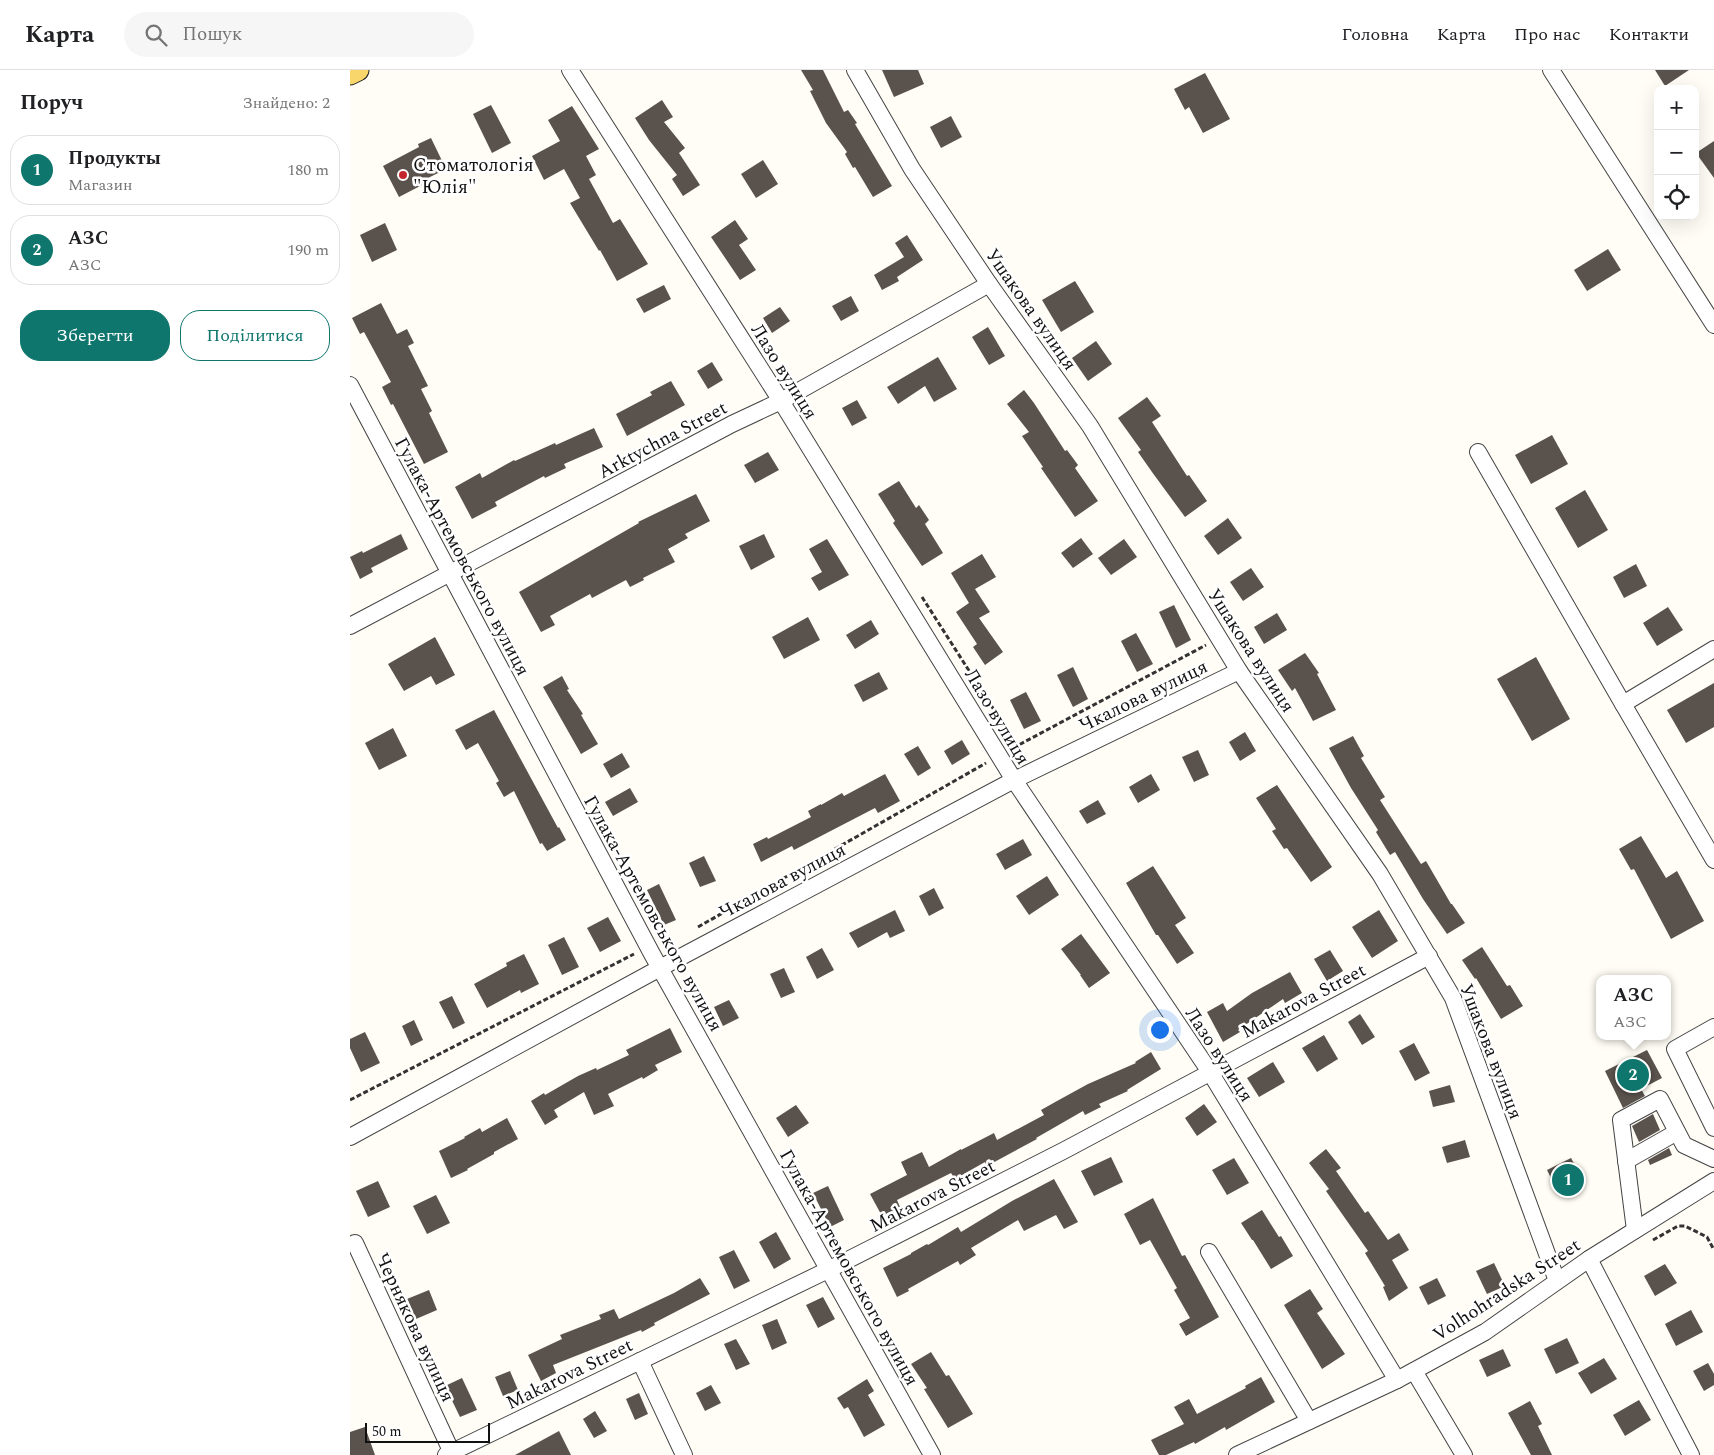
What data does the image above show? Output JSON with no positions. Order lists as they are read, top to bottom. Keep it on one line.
{"streets":{"street":["Ушакова вулиця","Лазо вулиця","Arktychna Street","Гулака-Артемовського вулиця","Чкалова вулиця","Makarova Street","Volhohradska Street","Чернякова вулиця"]},"crossings":[["Ушакова вулиця","Arktychna Street"],["Ушакова вулиця","Чкалова вулиця"],["Ушакова вулиця","Makarova Street"],["Ушакова вулиця","Volhohradska Street"],["Лазо вулиця","Arktychna Street"],["Лазо вулиця","Чкалова вулиця"],["Лазо вулиця","Makarova Street"],["Лазо вулиця","Volhohradska Street"],["Arktychna Street","Гулака-Артемовського вулиця"],["Гулака-Артемовського вулиця","Чкалова вулиця"],["Гулака-Артемовського вулиця","Makarova Street"],["Makarova Street","Чернякова вулиця"]],"places":["Стоматологія \"Юлія\""],"scale_bar":"50 m","page":{"header":"Карта","search":"Пошук","nav":["Головна","Карта","Про нас","Контакти"],"heading":["Поруч","Знайдено: 2"],"map_buttons":["+","−"],"list":[{"mark":"1","name":"Продукты","note":"Магазин","value":"180 m"},{"mark":"2","name":"АЗС","note":"АЗС","value":"190 m"}],"buttons":["Зберегти","Поділитися"],"popup":["АЗС","АЗС"],"pins":["2","1"],"scale":"50 m"}}
